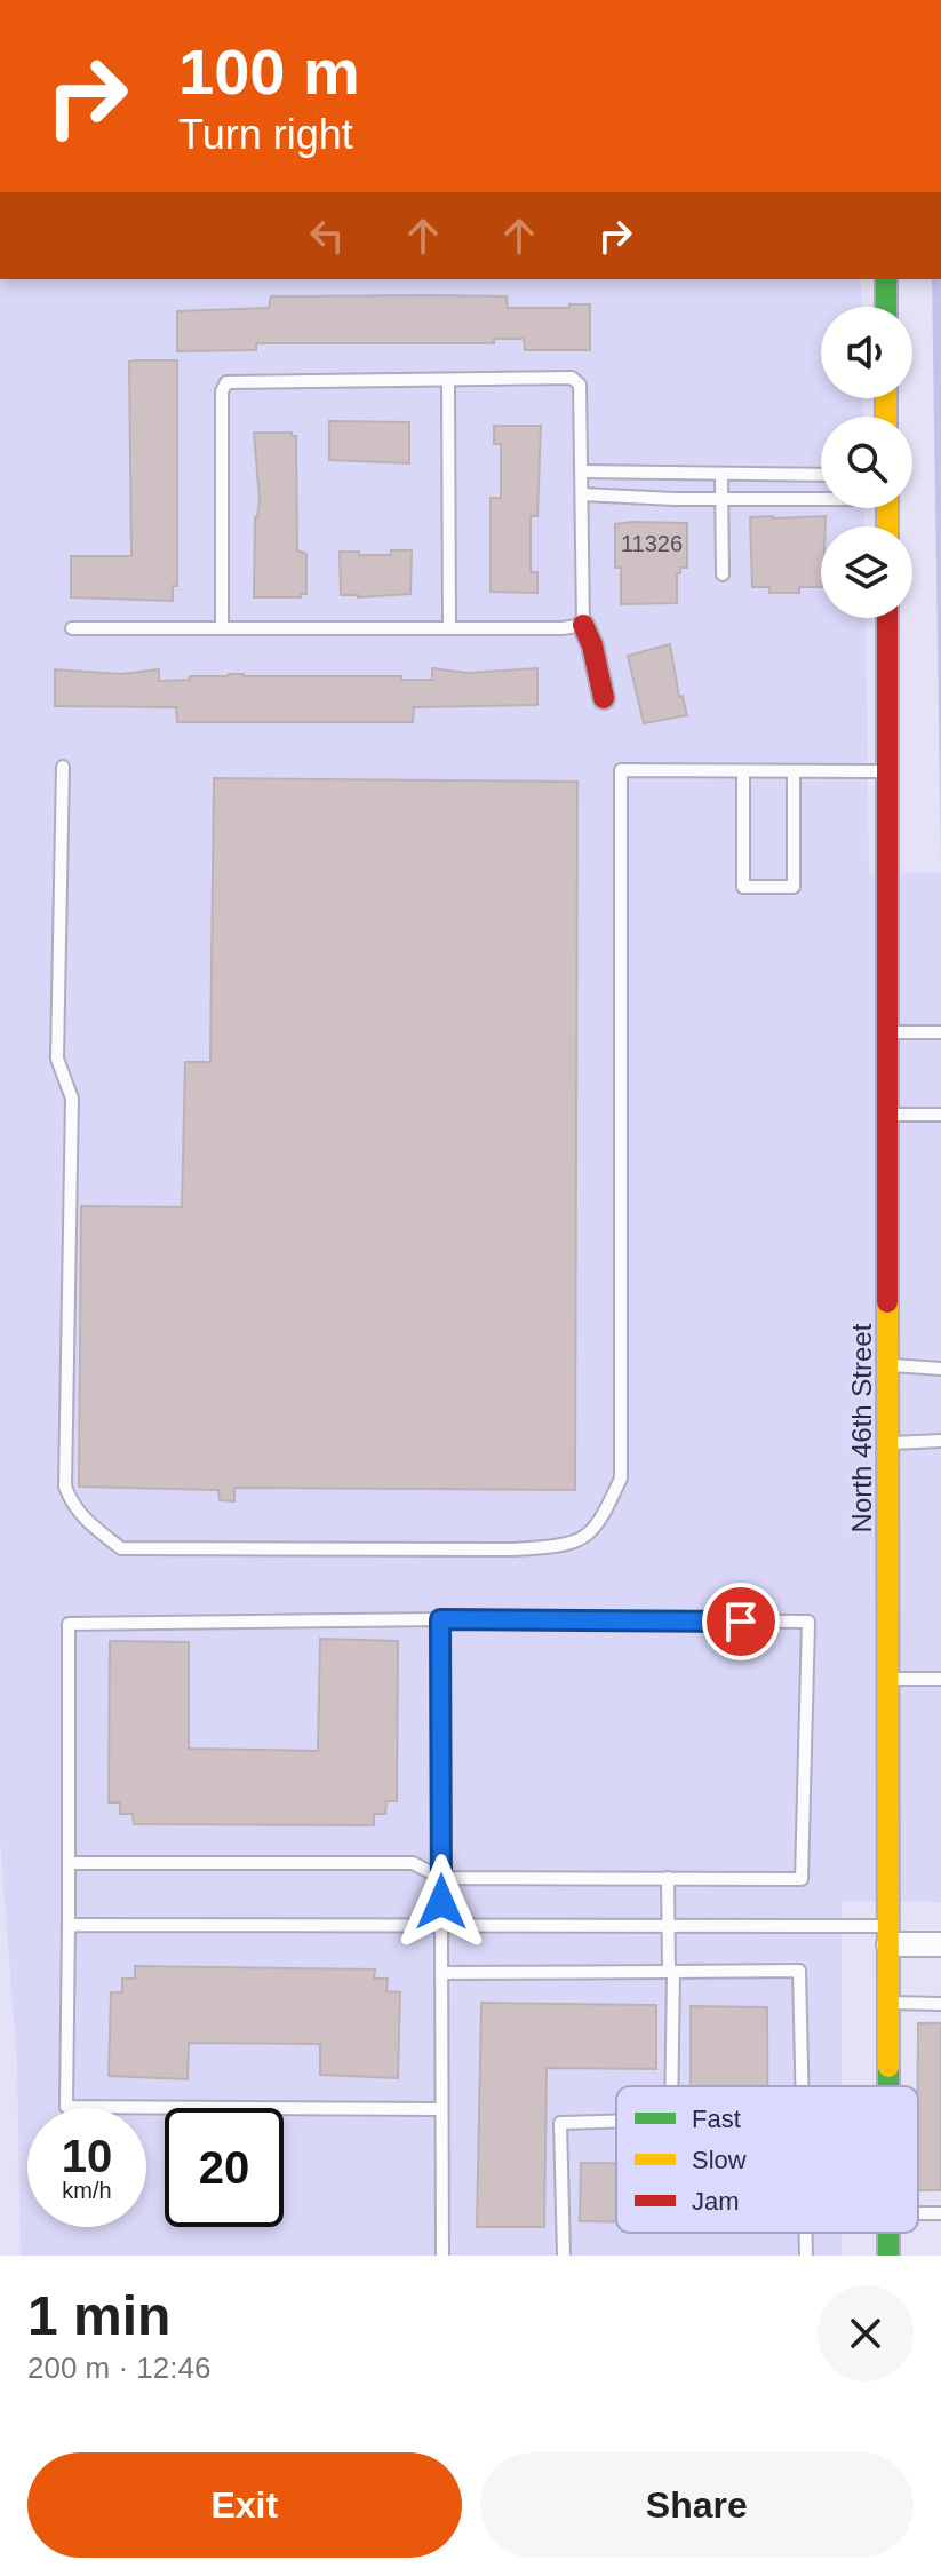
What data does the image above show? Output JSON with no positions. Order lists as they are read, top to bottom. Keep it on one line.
{"streets":{"street":["North 46th Street"]},"house_numbers":["11326"],"legend":["Fast","Slow","Jam"],"page":{"turn":["100 m","Turn right"],"speed":"10 km/h","limit":"20","heading":["1 min","200 m · 12:46"],"buttons":["Exit","Share"]}}
